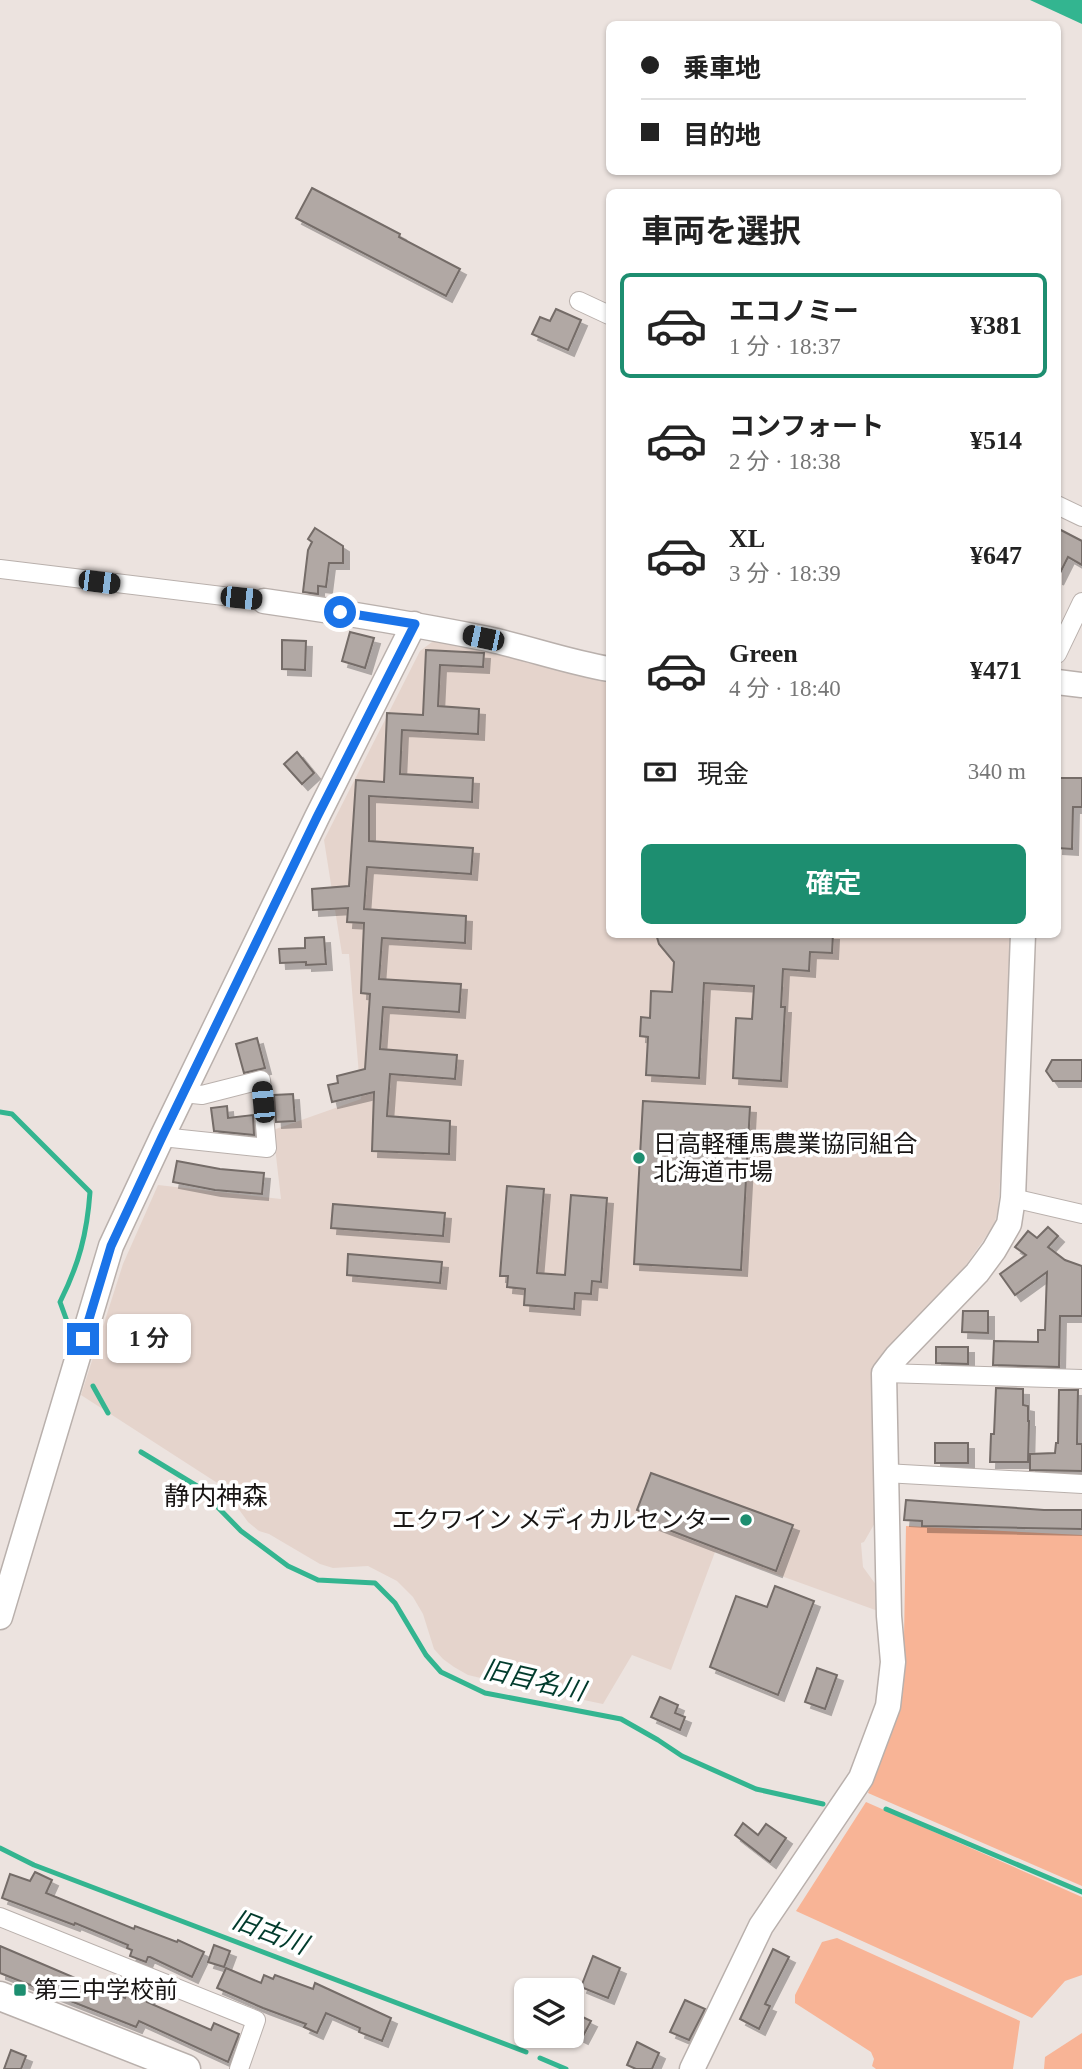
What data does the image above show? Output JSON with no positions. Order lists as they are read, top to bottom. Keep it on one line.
{"districts":["静内神森"],"water":["旧目名川","旧古川"],"places":{"other":["日高軽種馬農業協同組合 北海道市場","エクワイン メディカルセンター"],"transit":["第三中学校前"]},"page":{"banner":["乗車地","目的地"],"heading":"車両を選択","list":[{"name":"エコノミー","note":"1 分 · 18:37","value":"¥381"},{"name":"コンフォート","note":"2 分 · 18:38","value":"¥514"},{"name":"XL","note":"3 分 · 18:39","value":"¥647"},{"name":"Green","note":"4 分 · 18:40","value":"¥471"}],"pay":["現金","340 m"],"buttons":"確定","bubble":"1 分"}}
